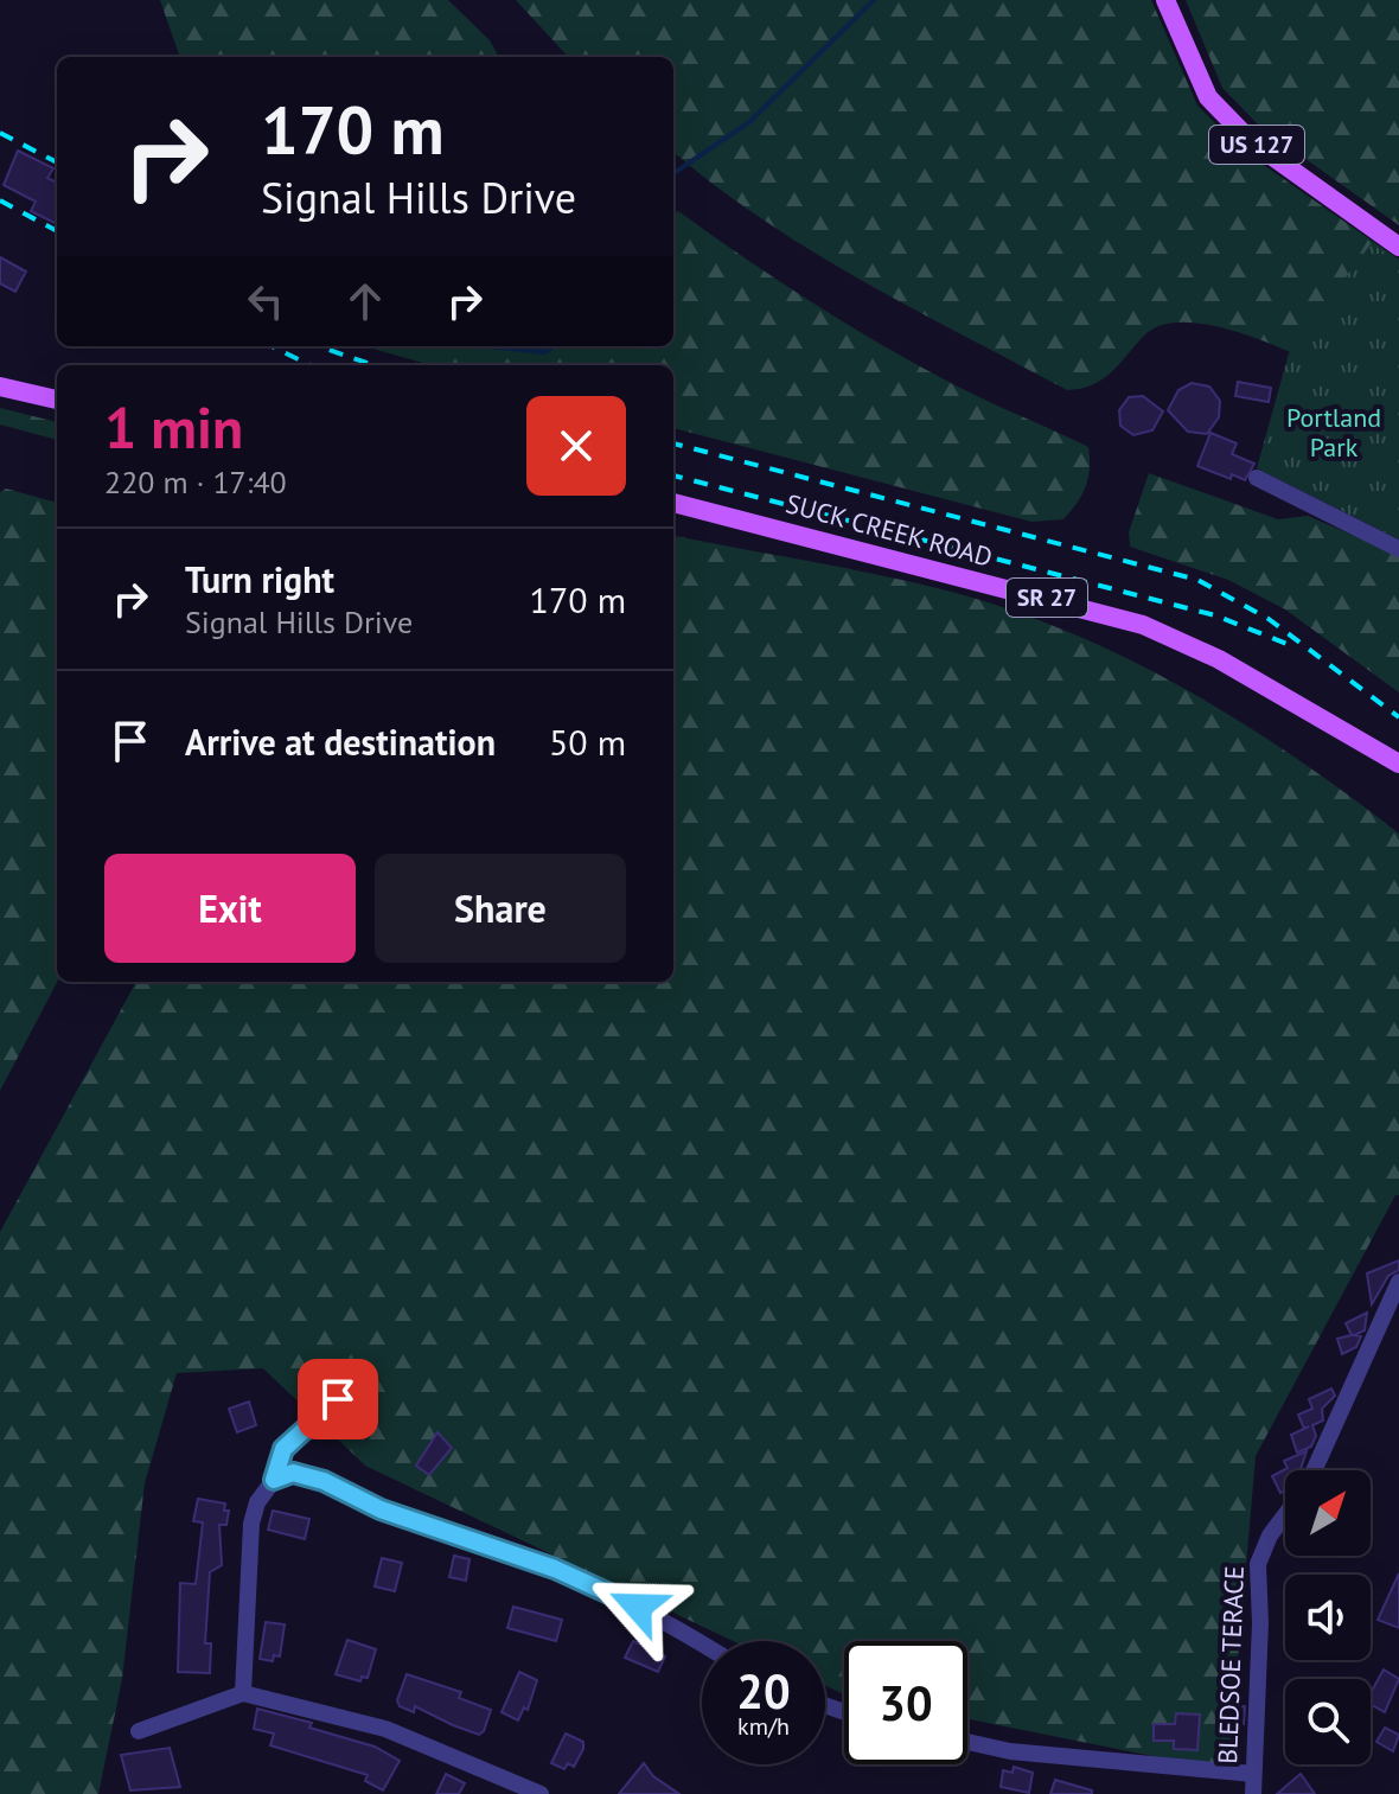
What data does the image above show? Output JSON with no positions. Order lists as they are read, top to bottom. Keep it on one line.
{"streets":{"main road":["US 127","SUCK CREEK ROAD","SR 27"],"street":["BLEDSOE TERACE"]},"parks":["Portland Park"],"north":"top right","page":{"turn":["170 m","Signal Hills Drive"],"heading":["1 min","220 m · 17:40"],"list":[{"name":"Turn right","note":"Signal Hills Drive","value":"170 m"},{"name":"Arrive at destination","value":"50 m"}],"buttons":["Exit","Share"],"speed":"20 km/h","limit":"30"}}
